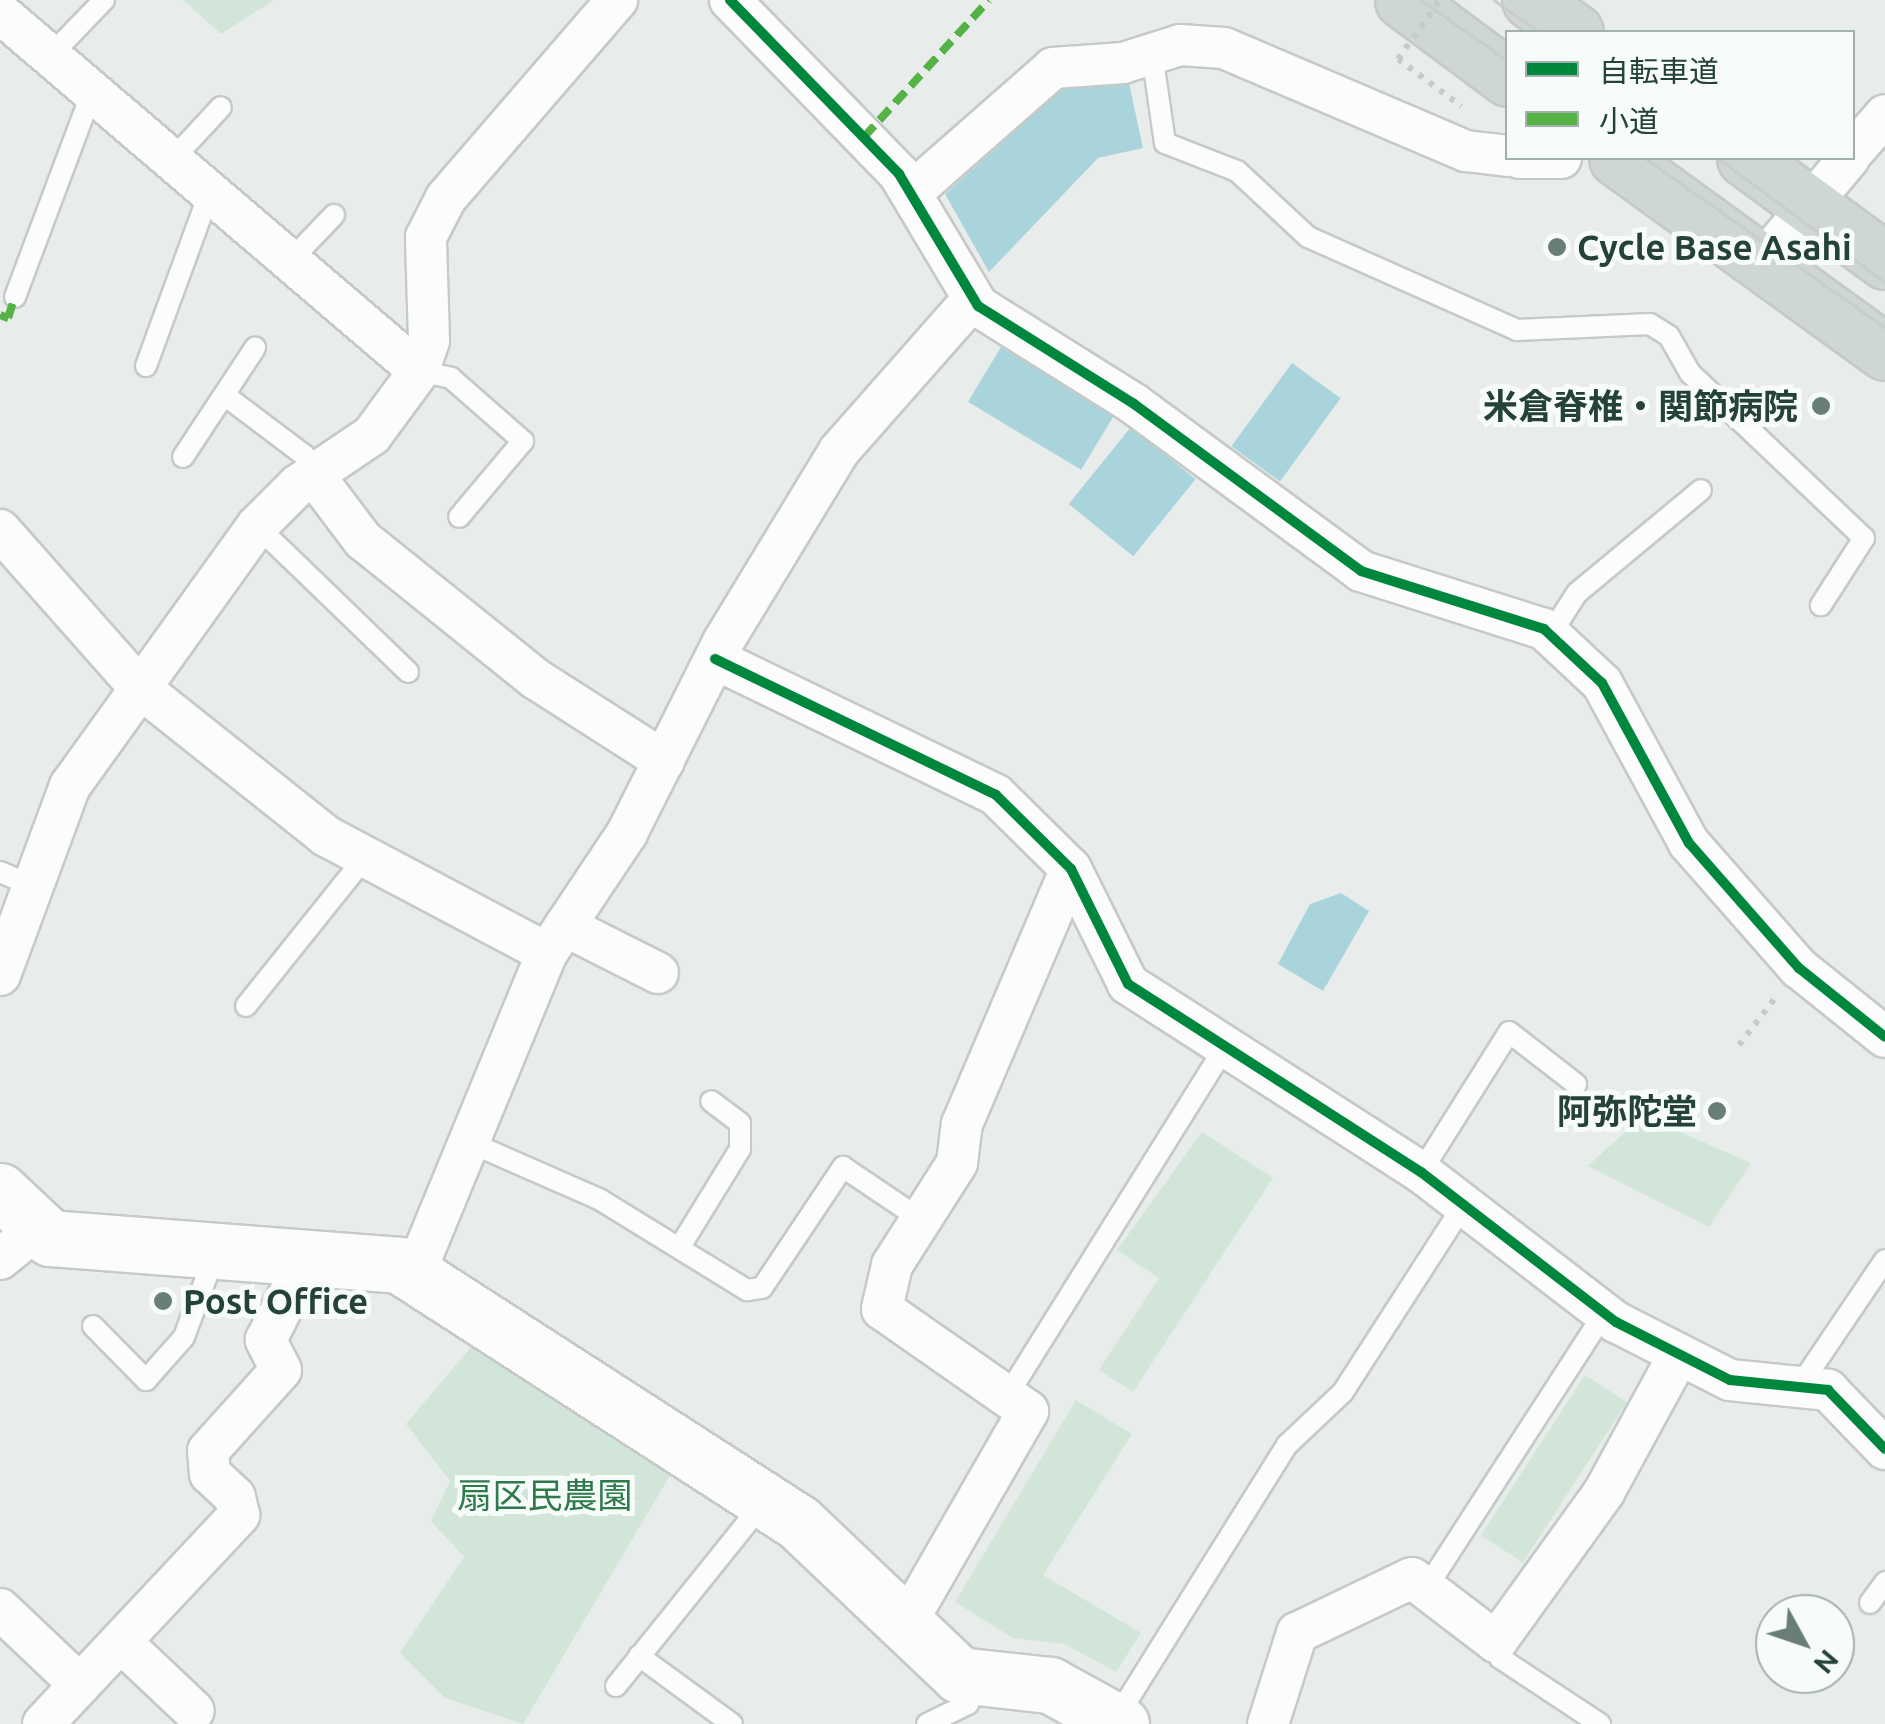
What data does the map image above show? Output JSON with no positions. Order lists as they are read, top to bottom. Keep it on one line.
{"parks":["扇区民農園"],"places":["Cycle Base Asahi","米倉脊椎・関節病院","阿弥陀堂","Post Office"],"legend":["自転車道","小道"],"north":"bottom right"}
